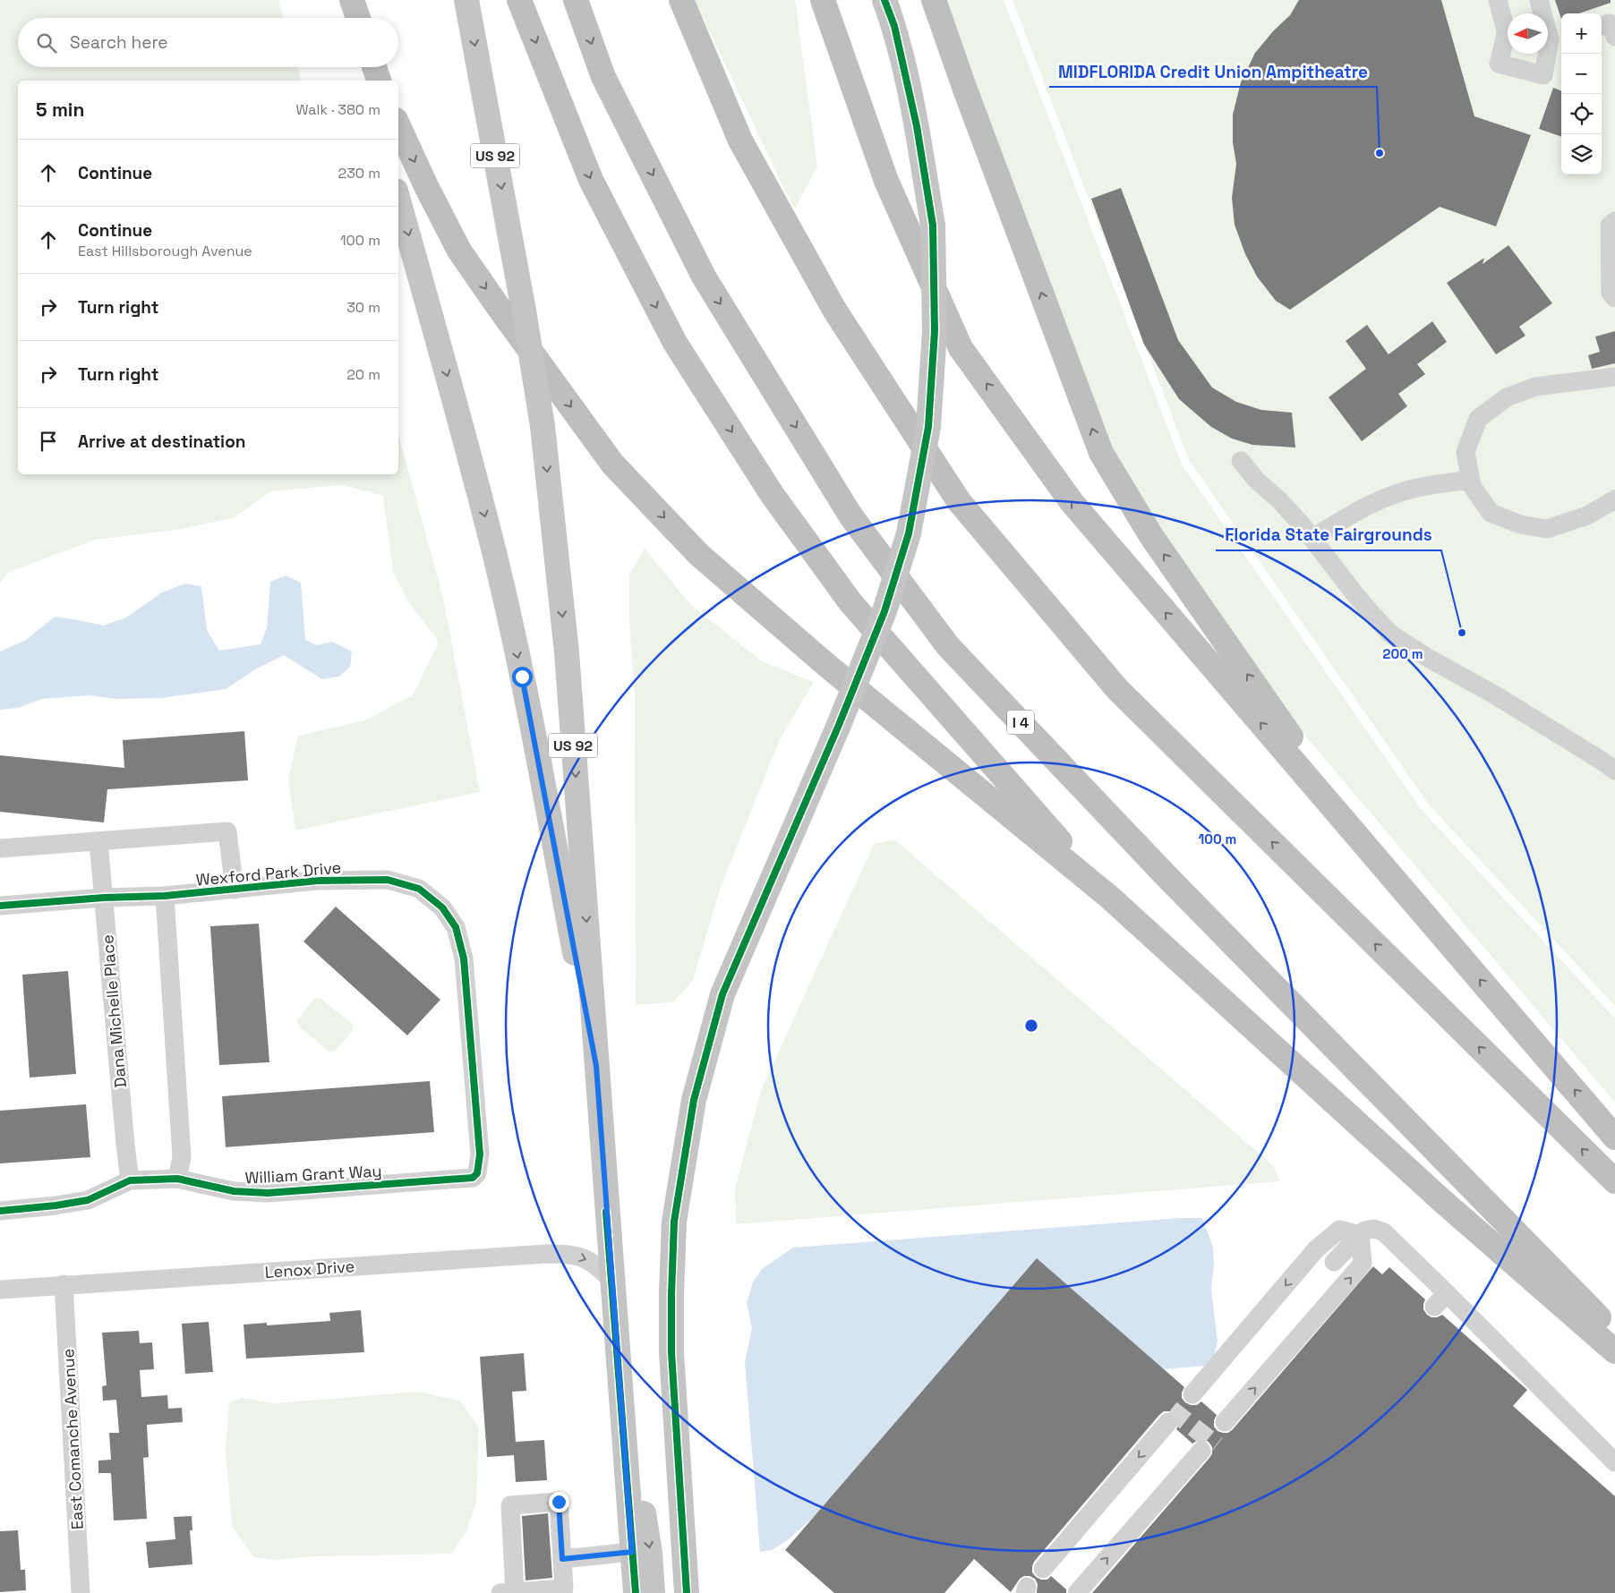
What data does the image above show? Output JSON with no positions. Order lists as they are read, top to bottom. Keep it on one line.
{"streets":{"highway":["I 4"],"main road":["US 92"],"street":["Wexford Park Drive","Dana Michelle Place","William Grant Way","Lenox Drive","East Comanche Avenue"]},"crossings":[["US 92","Lenox Drive"],["Wexford Park Drive","Dana Michelle Place"],["Wexford Park Drive","William Grant Way"],["Dana Michelle Place","William Grant Way"],["Lenox Drive","East Comanche Avenue"]],"one_way":["Lenox Drive"],"places":["MIDFLORIDA Credit Union Ampitheatre","Florida State Fairgrounds"],"north":"left","page":{"map_buttons":["+","−"],"search":"Search here","heading":["5 min","Walk · 380 m"],"list":[["Continue","230 m"],["Continue","East Hillsborough Avenue","100 m"],["Turn right","30 m"],["Turn right","20 m"],"Arrive at destination"]},"rings":["200 m","100 m"]}
